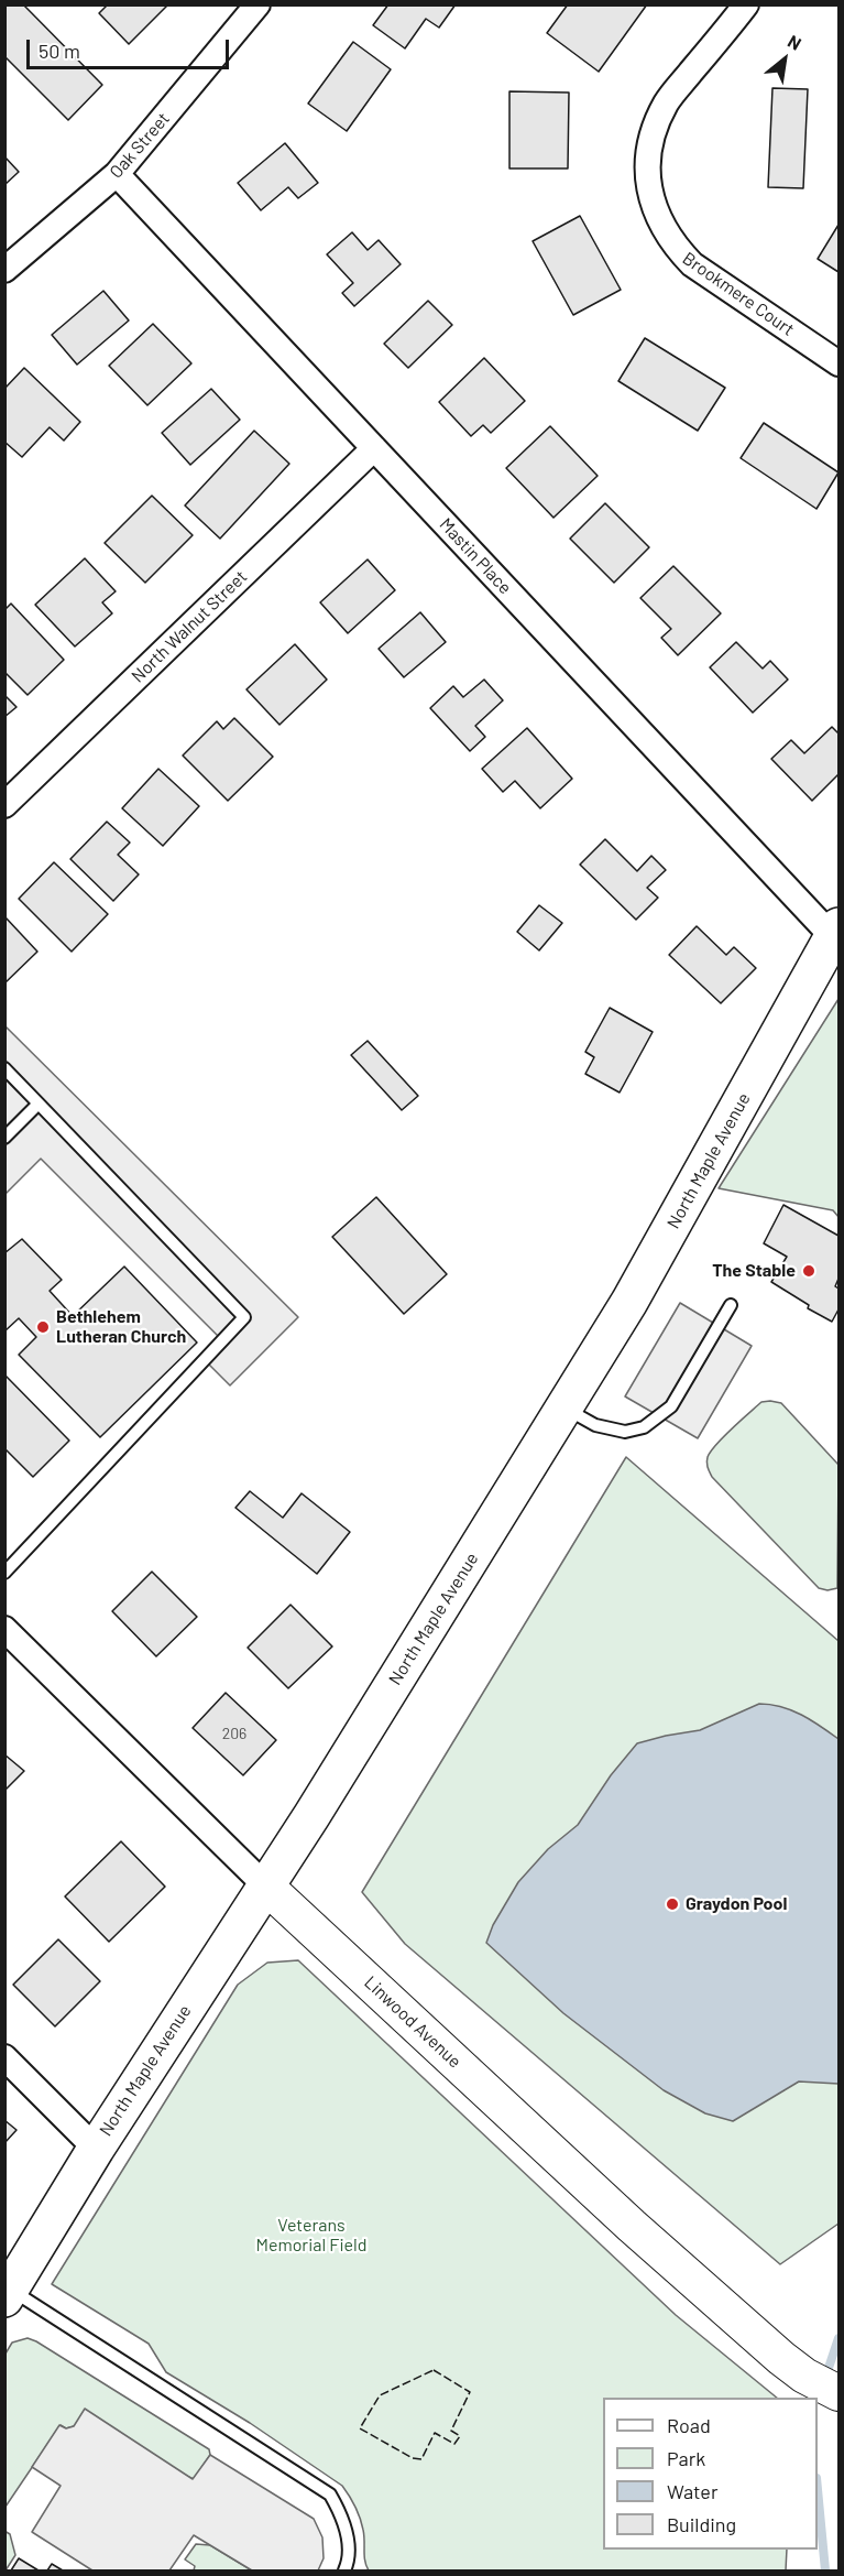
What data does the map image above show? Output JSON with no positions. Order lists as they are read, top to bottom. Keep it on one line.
{"streets":{"main road":["North Maple Avenue","Linwood Avenue"],"street":["Oak Street","Brookmere Court","Mastin Place","North Walnut Street"]},"crossings":[["Oak Street","Mastin Place"],["Mastin Place","North Walnut Street"],["Mastin Place","North Maple Avenue"],["North Maple Avenue","Linwood Avenue"]],"parks":["Veterans Memorial Field"],"places":["The Stable","Bethlehem Lutheran Church","Graydon Pool"],"house_numbers":["206"],"legend":["Road","Park","Water","Building"],"scale_bar":"50 m","north":"top right"}
